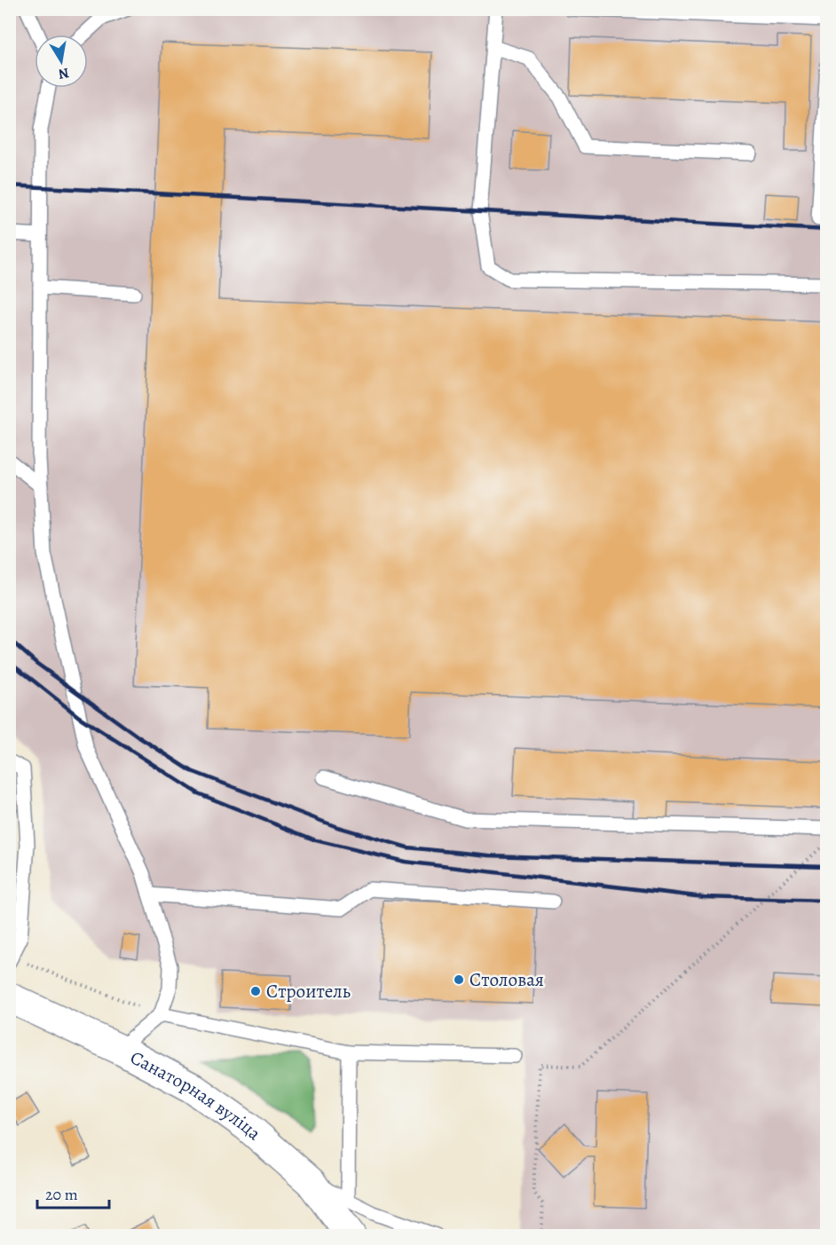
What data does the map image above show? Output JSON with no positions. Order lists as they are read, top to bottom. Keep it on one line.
{"streets":{"street":["Санаторная вуліца"]},"places":["Столовая","Строитель"],"scale_bar":"20 m","north":"bottom"}
